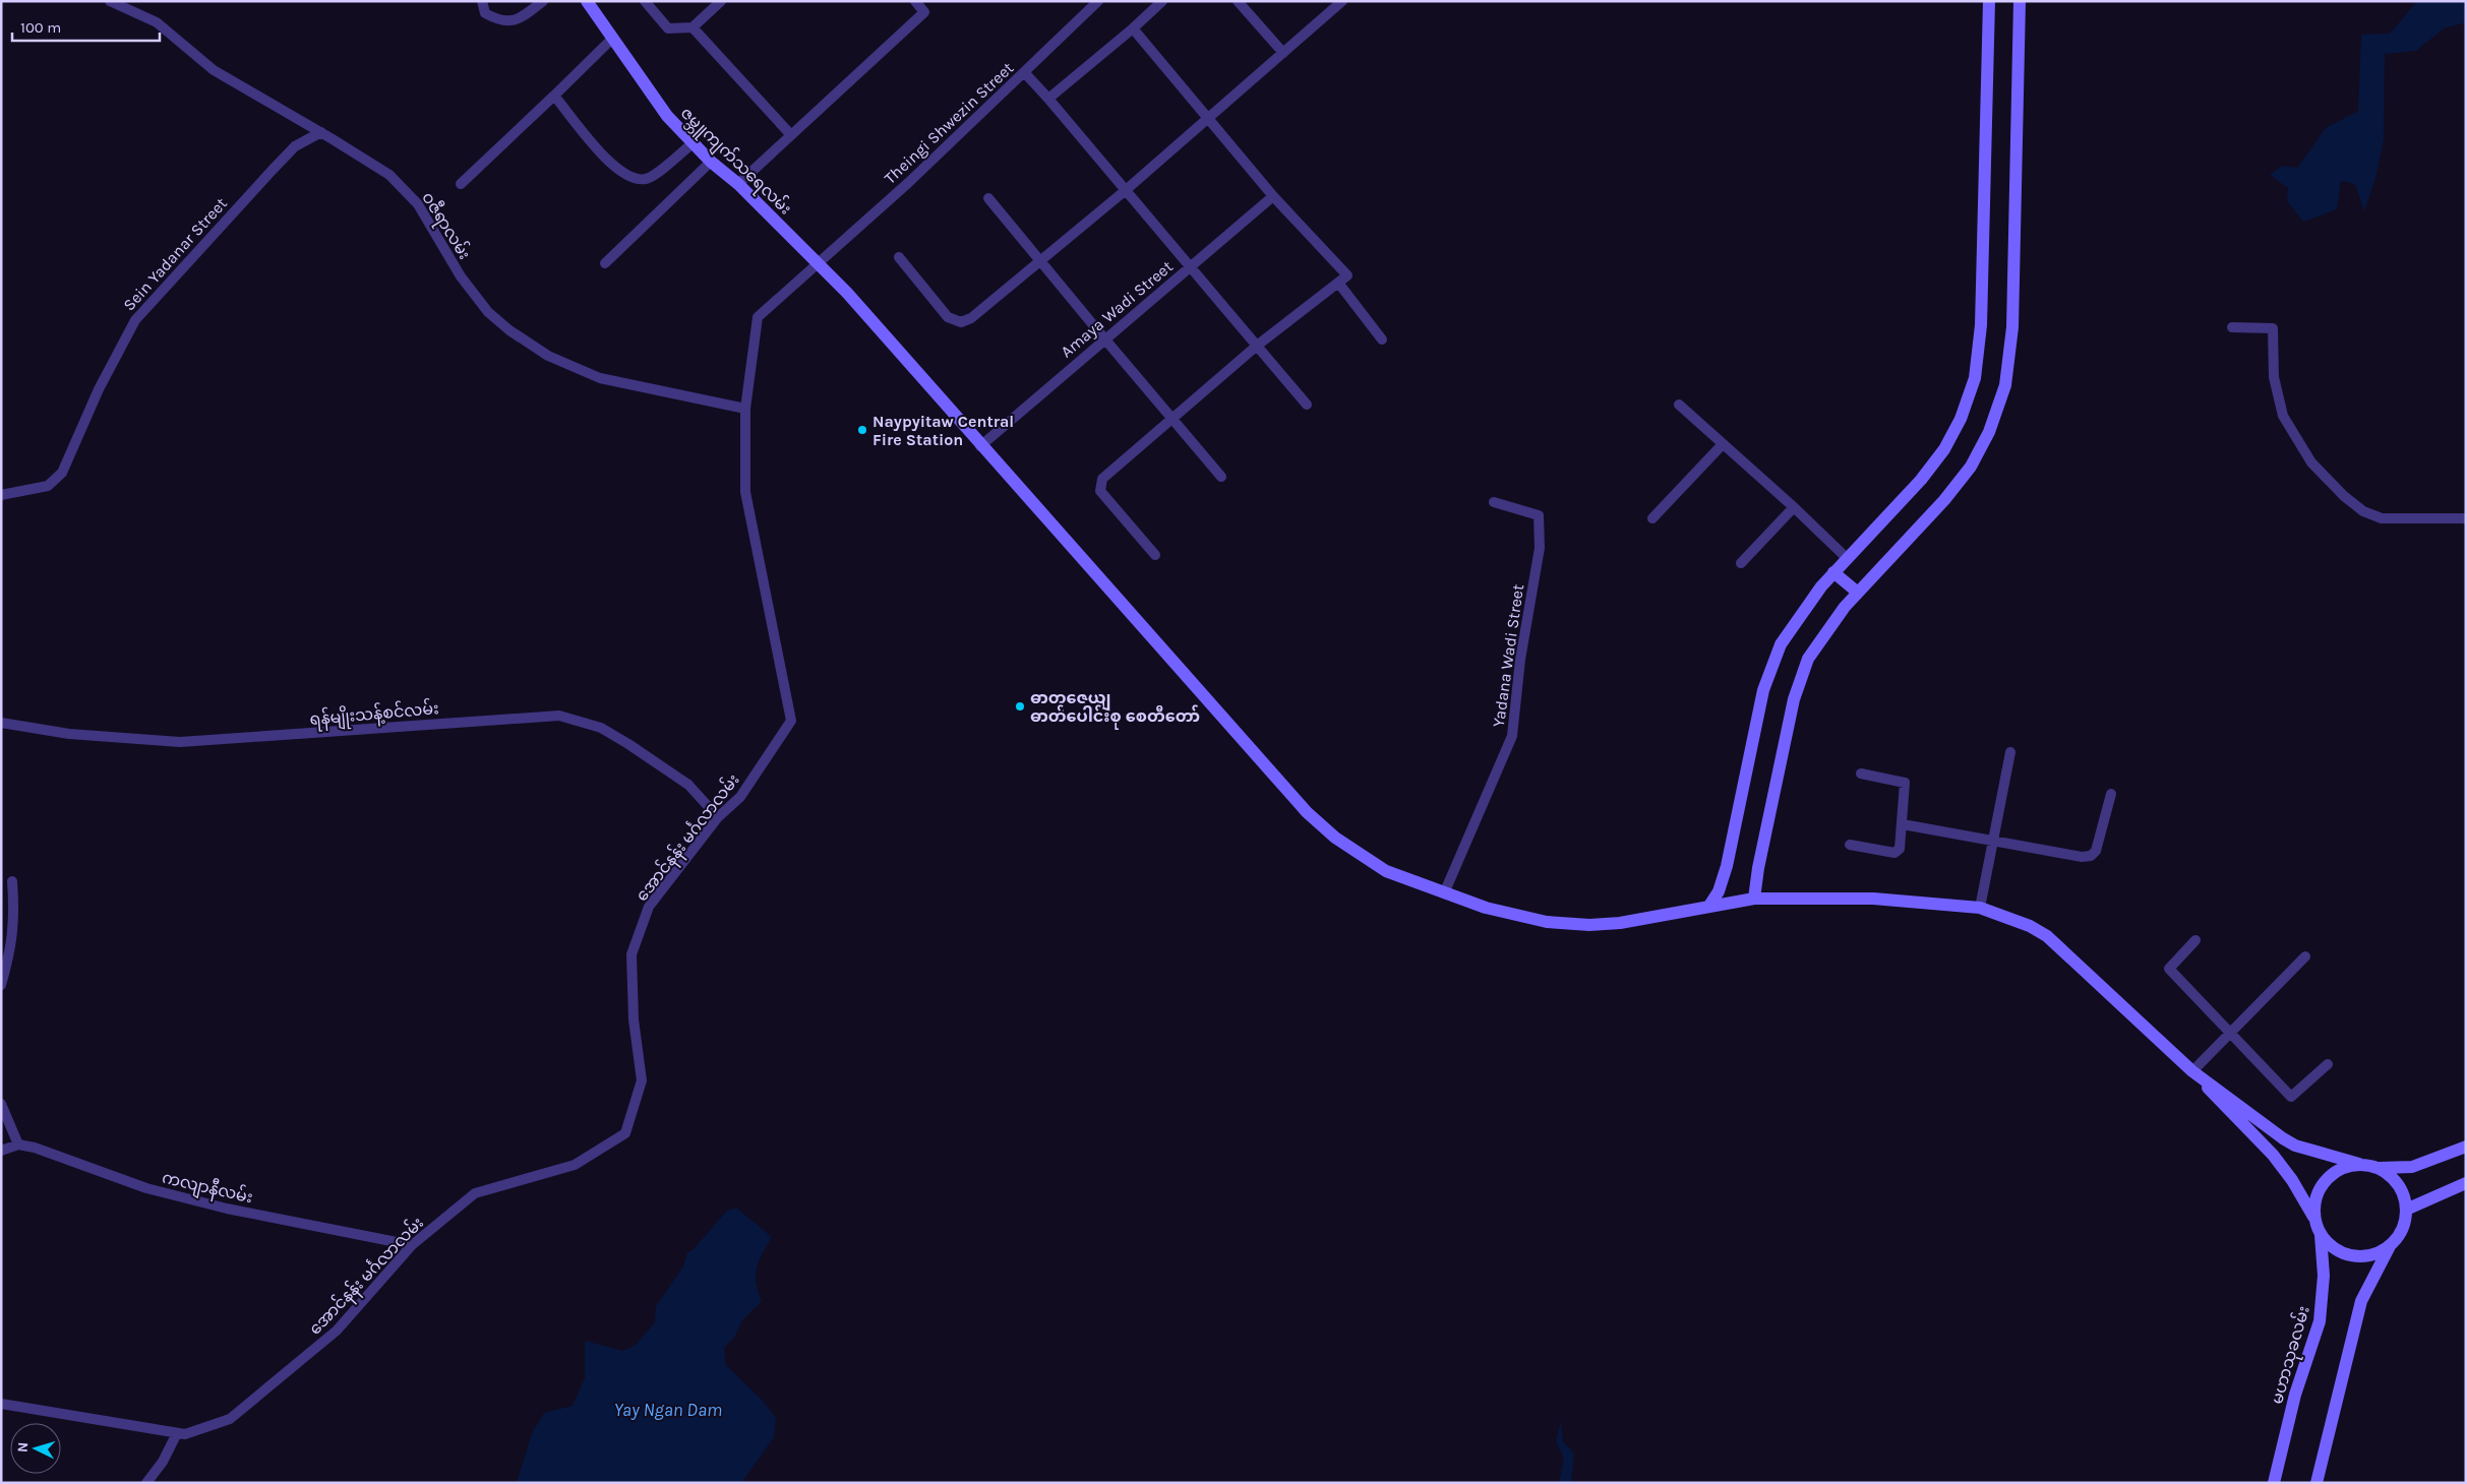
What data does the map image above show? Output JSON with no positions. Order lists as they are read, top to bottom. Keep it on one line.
{"streets":{"main road":["ဇမ္ဘူကျက်သရေလမ်း","မဟာသုခလမ်း"],"street":["Theingi Shwezin Street","ဝဇီရာလမ်း","Sein Yadanar Street","Amaya Wadi Street","Yadana Wadi Street","ရန်မျိုးသန့်စင်လမ်း","အောင်နန်း မင်္ဂလာလမ်း","ကလျာနီလမ်း"]},"crossings":[["Theingi Shwezin Street","ဇမ္ဘူကျက်သရေလမ်း"],["Theingi Shwezin Street","အောင်နန်း မင်္ဂလာလမ်း"],["ဇမ္ဘူကျက်သရေလမ်း","Amaya Wadi Street"],["ဇမ္ဘူကျက်သရေလမ်း","Yadana Wadi Street"],["ဇမ္ဘူကျက်သရေလမ်း","အောင်နန်း မင်္ဂလာလမ်း"],["ဝဇီရာလမ်း","Sein Yadanar Street"],["ဝဇီရာလမ်း","အောင်နန်း မင်္ဂလာလမ်း"],["ရန်မျိုးသန့်စင်လမ်း","အောင်နန်း မင်္ဂလာလမ်း"],["အောင်နန်း မင်္ဂလာလမ်း","ကလျာနီလမ်း"]],"water":["Yay Ngan Dam"],"places":["Naypyitaw Central Fire Station","ဓာတုဇေယျ ဓာတ်ပေါင်းစု စေတီတော်"],"scale_bar":"100 m","north":"left"}
